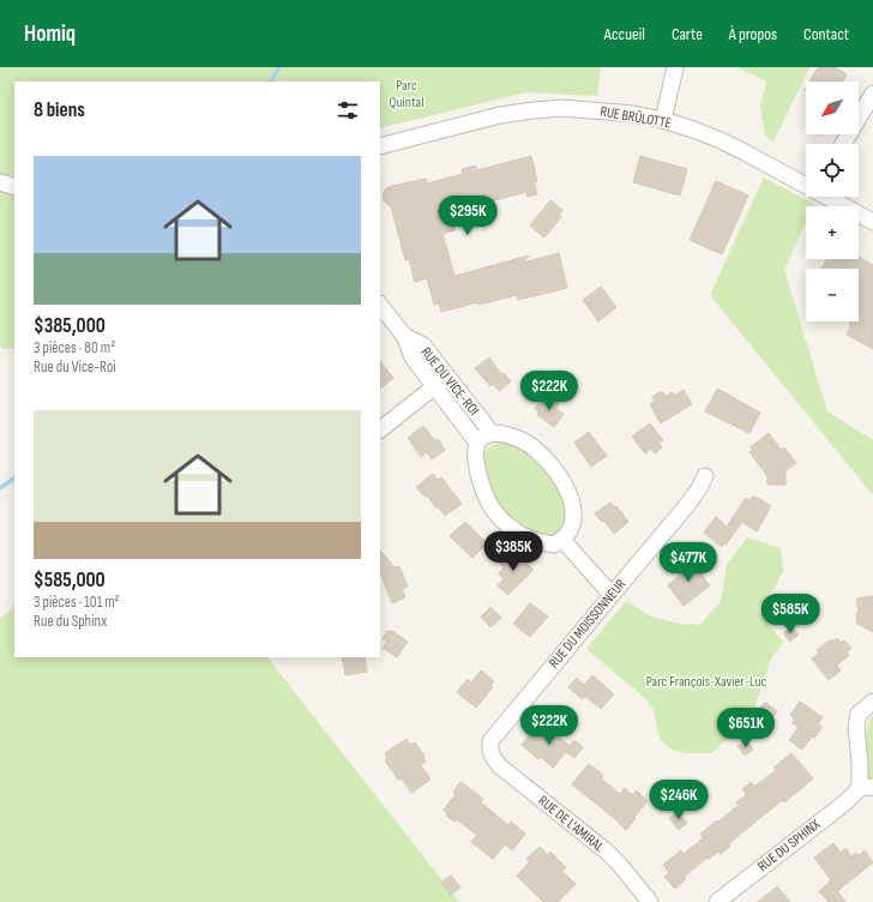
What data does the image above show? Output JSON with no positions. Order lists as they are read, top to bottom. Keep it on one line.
{"streets":{"street":["RUE BRÛLOTTE","RUE DU VICE-ROI","RUE DU MOISSONNEUR","RUE DE L'AMIRAL","RUE DU SPHINX"]},"crossings":[["RUE DU MOISSONNEUR","RUE DE L'AMIRAL"]],"parks":["Parc Quintal","Parc François-Xavier-Luc"],"north":"bottom left","page":{"header":"Homiq","nav":["Accueil","Carte","À propos","Contact"],"map_buttons":["+","−"],"heading":"8 biens","list":[{"name":"$385,000","note":"3 pièces · 80 m² · Rue du Vice-Roi"},{"name":"$585,000","note":"3 pièces · 101 m² · Rue du Sphinx"}],"price":["$295K","$222K","$385K","$477K","$585K","$222K","$651K","$246K"]}}
